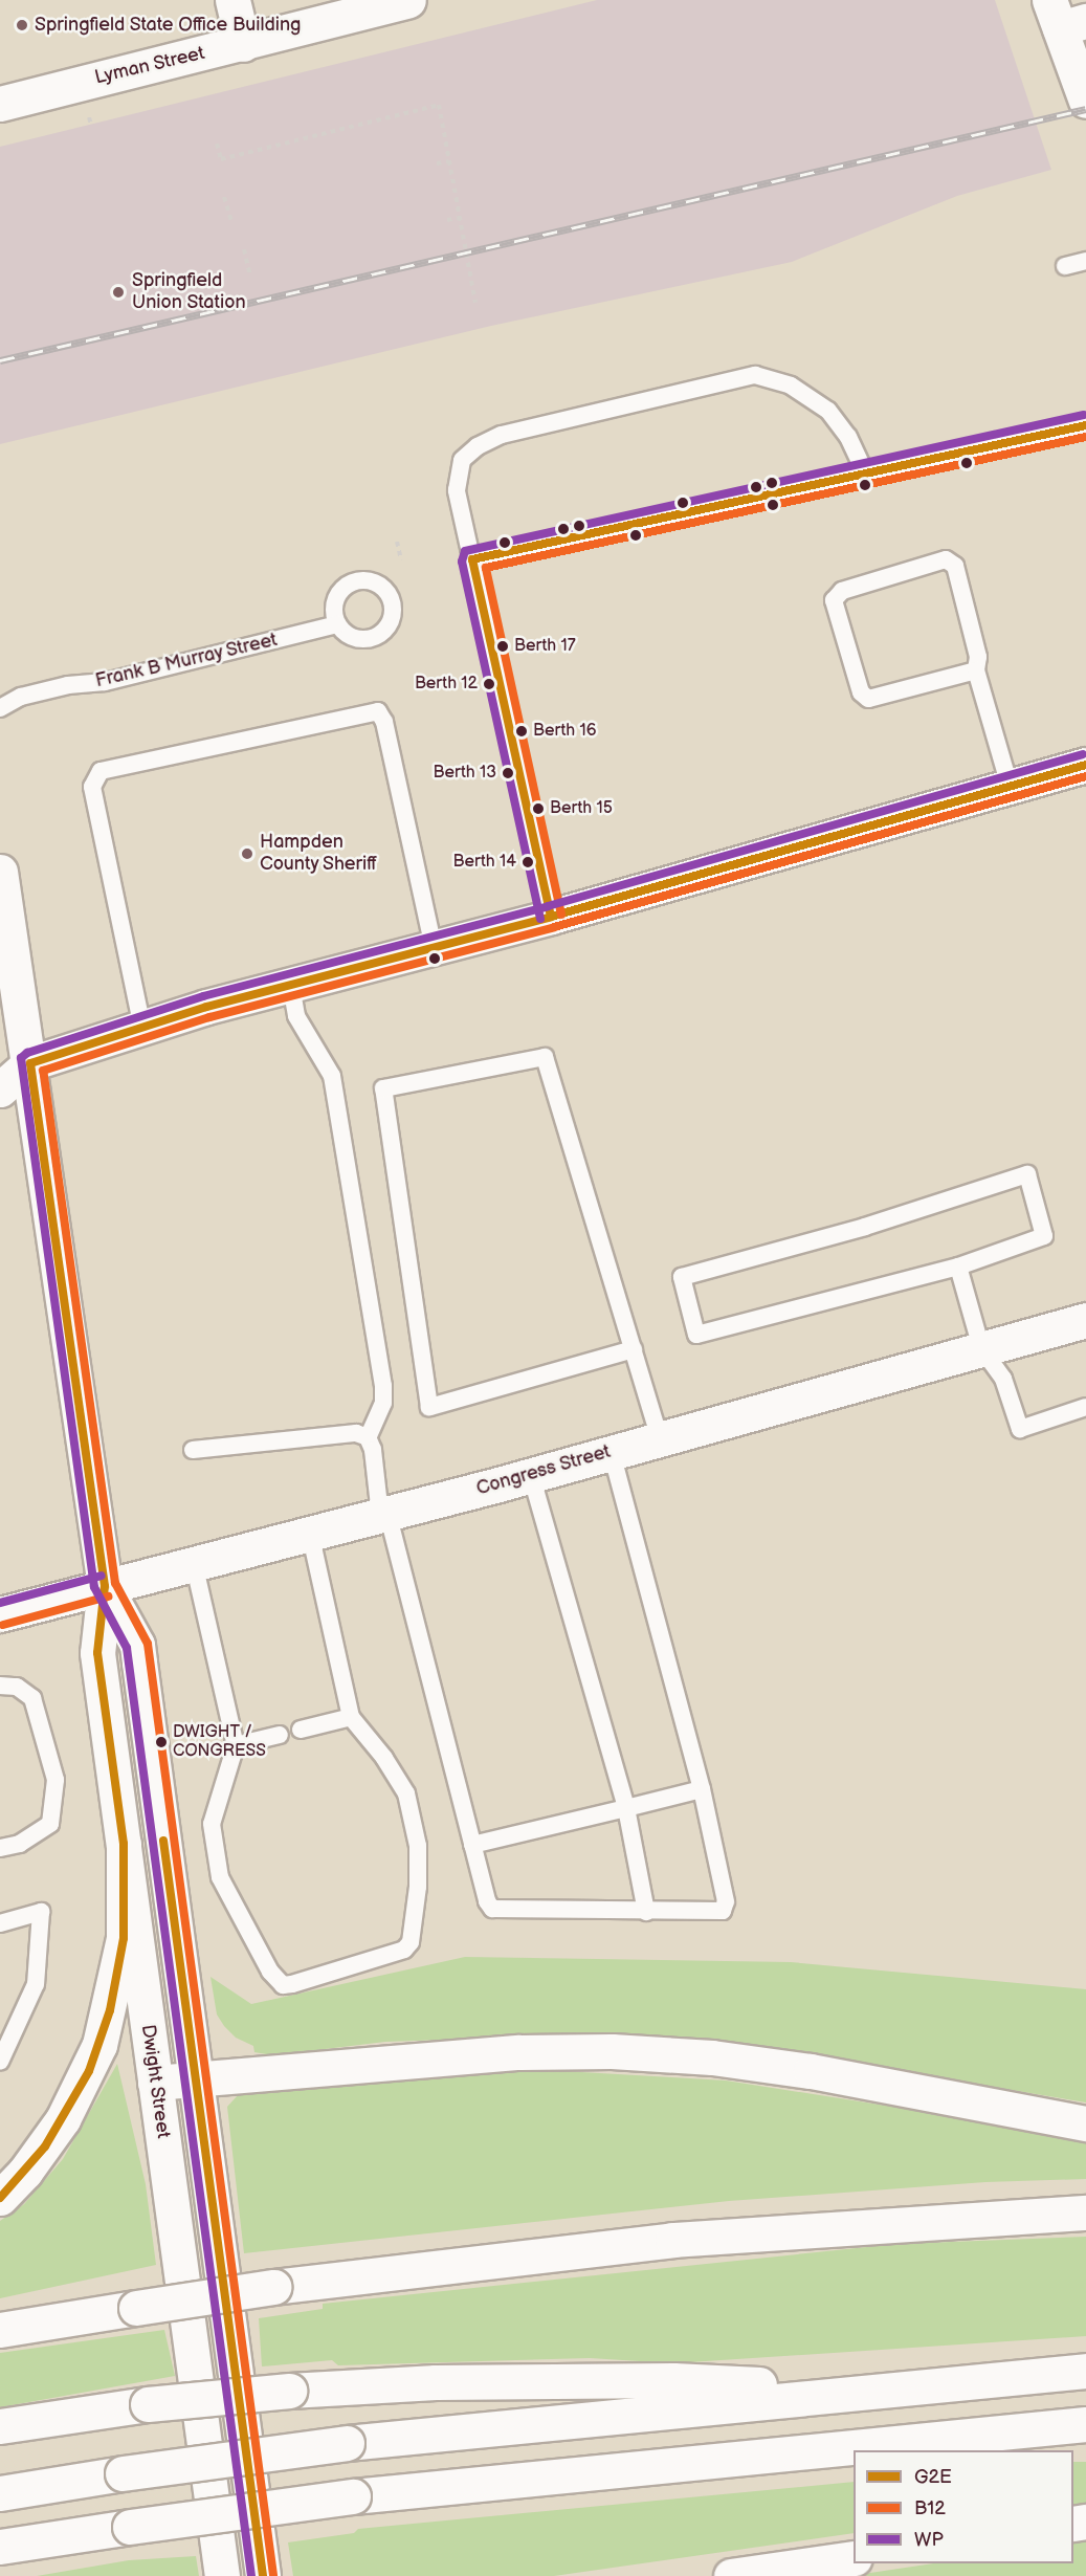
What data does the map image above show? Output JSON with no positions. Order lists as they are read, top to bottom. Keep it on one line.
{"streets":{"main road":["Lyman Street","Congress Street","Dwight Street"],"lane":["Frank B Murray Street"]},"crossings":[["Congress Street","Dwight Street"]],"places":["Springfield State Office Building","Springfield Union Station","Berth 17","Berth 12","Berth 16","Berth 13","Berth 15","Hampden County Sheriff","Berth 14","DWIGHT / CONGRESS"],"lines":["transit line WP","transit line G2E","transit line B12"],"legend":["G2E","B12","WP"]}
